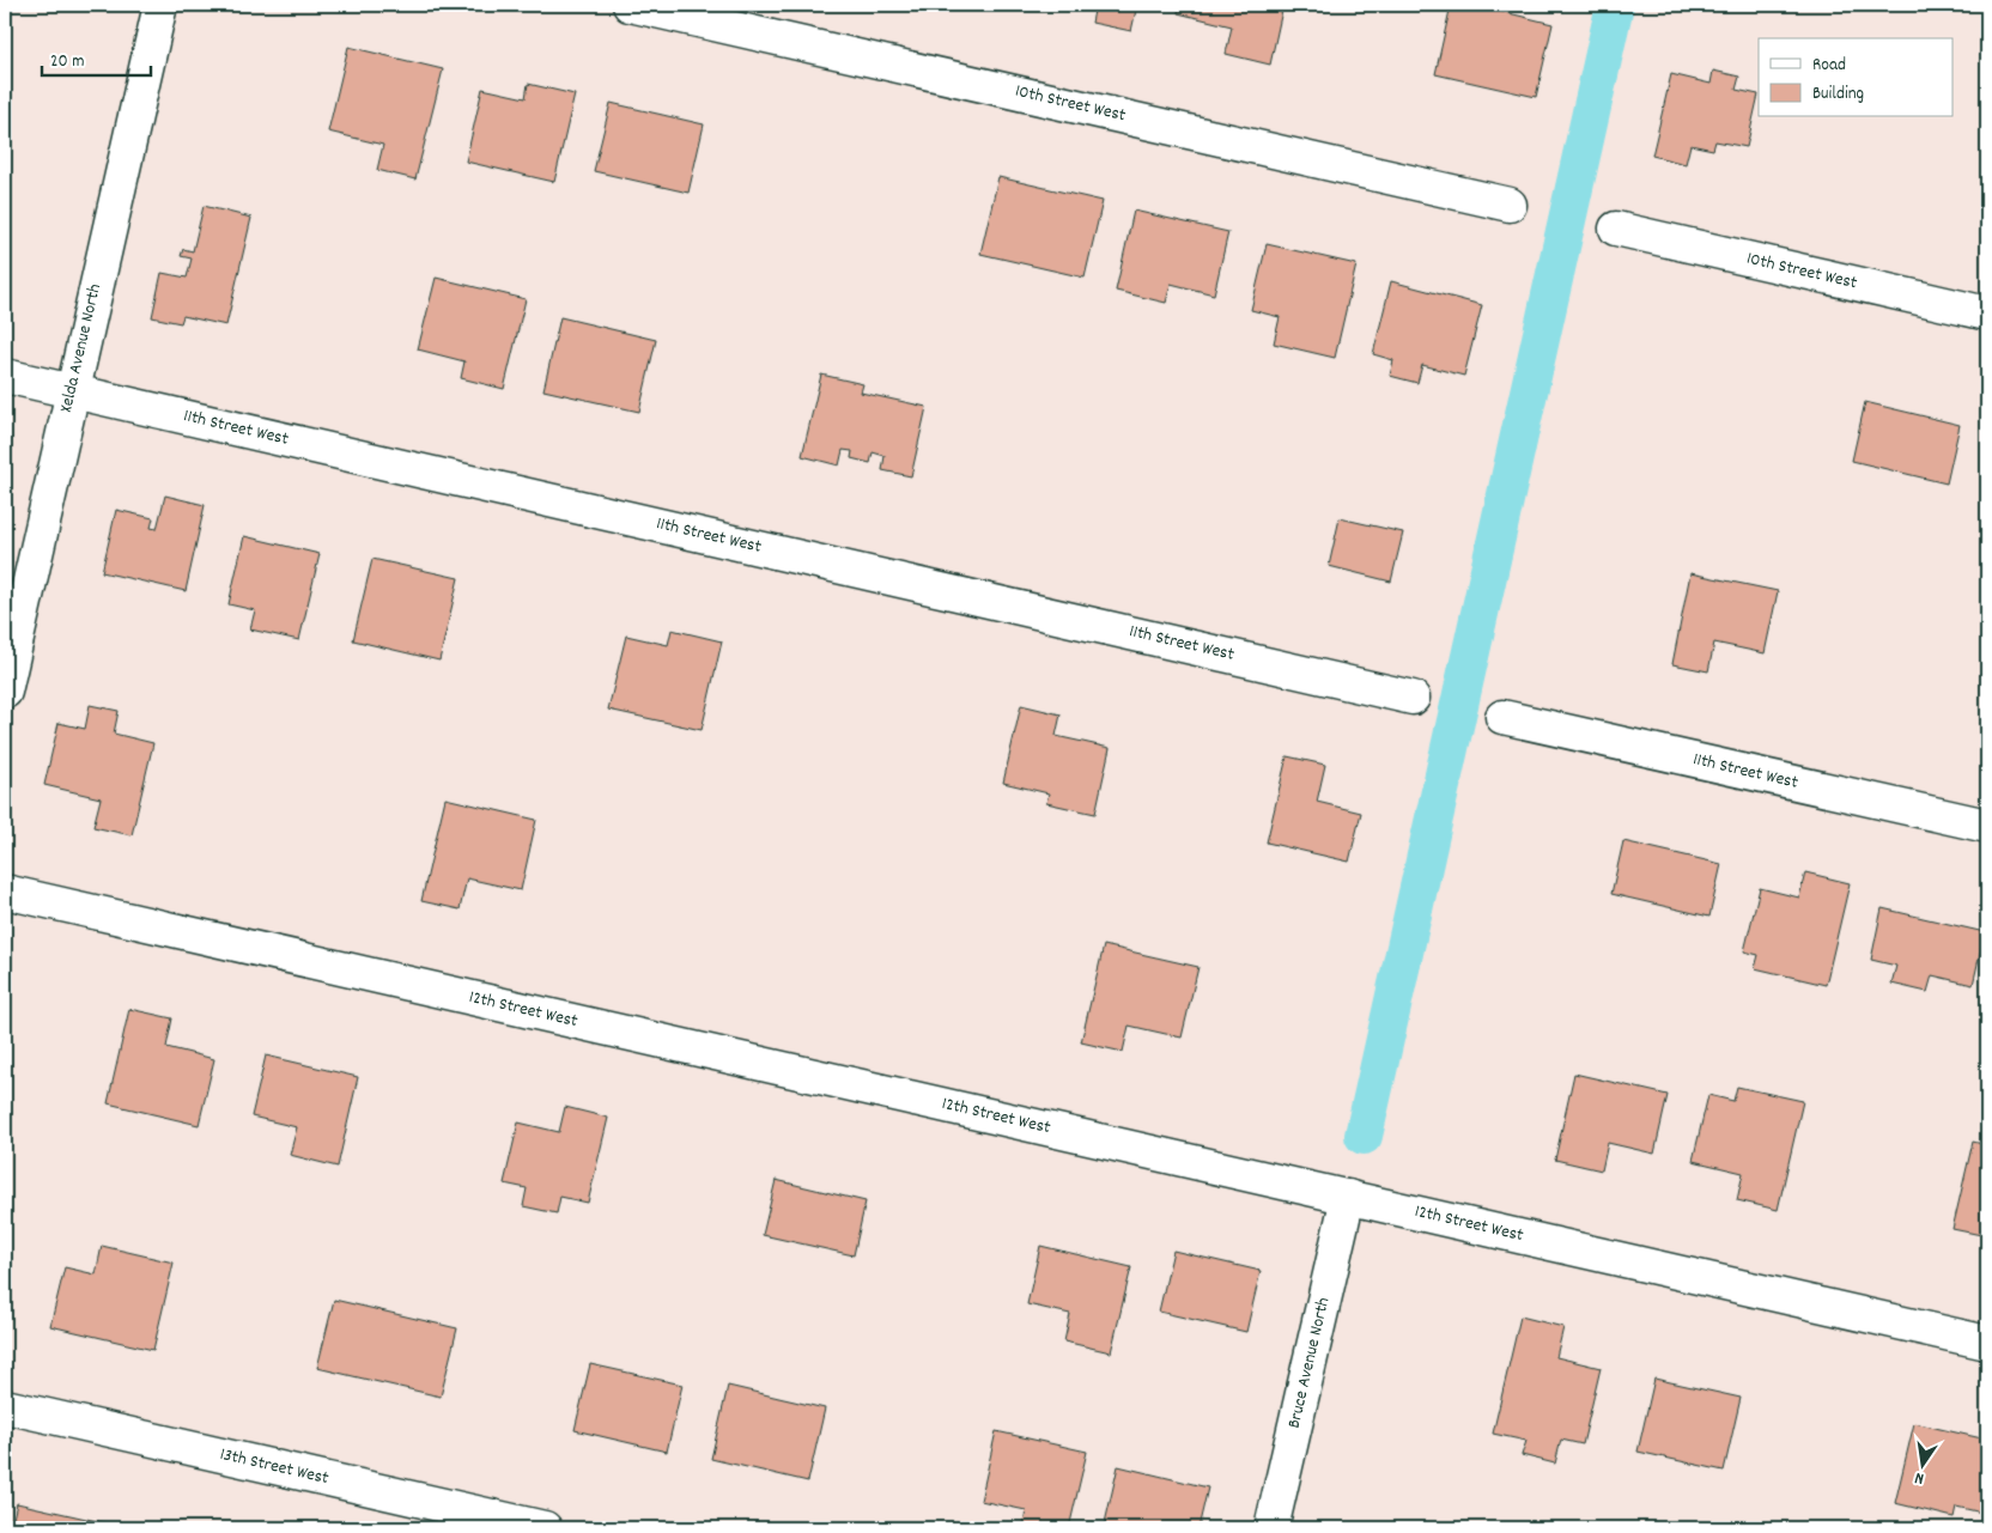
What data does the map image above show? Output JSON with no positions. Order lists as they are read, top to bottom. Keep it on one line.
{"streets":{"street":["10th Street West","Xelda Avenue North","11th Street West","12th Street West","Bruce Avenue North","13th Street West"]},"crossings":[["Xelda Avenue North","11th Street West"],["12th Street West","Bruce Avenue North"]],"legend":["Road","Building"],"scale_bar":"20 m","north":"bottom"}
